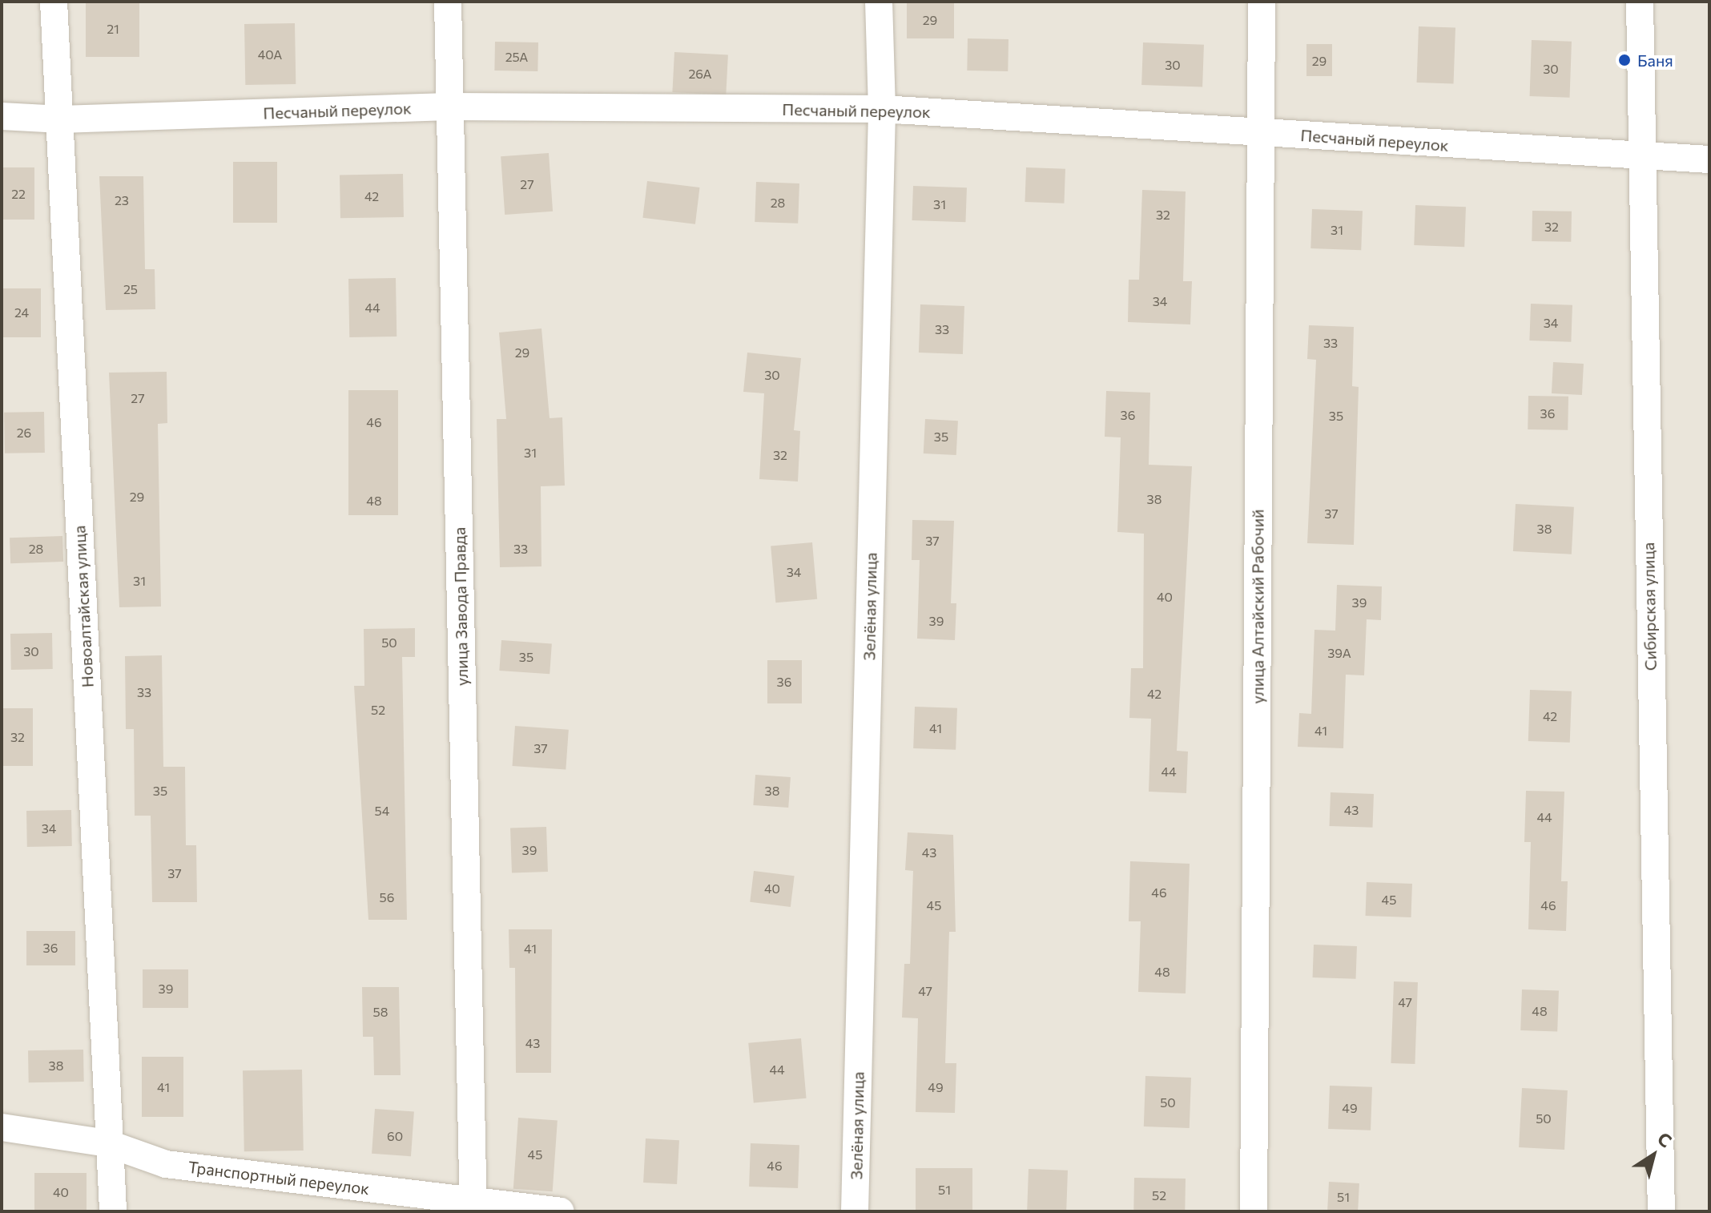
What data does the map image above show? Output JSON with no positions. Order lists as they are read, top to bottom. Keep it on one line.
{"streets":{"street":["Песчаный переулок","Новоалтайская улица","улица Завода Правда","Зелёная улица","улица Алтайский Рабочий","Сибирская улица","Транспортный переулок"]},"crossings":[["Песчаный переулок","Новоалтайская улица"],["Песчаный переулок","улица Завода Правда"],["Песчаный переулок","Зелёная улица"],["Песчаный переулок","улица Алтайский Рабочий"],["Песчаный переулок","Сибирская улица"],["Новоалтайская улица","Транспортный переулок"],["улица Завода Правда","Транспортный переулок"]],"places":["Баня"],"house_numbers":["29","21","40А","25А","29","30","30","26А","27","22","42","23","28","31","32","32","31","25","34","44","24","34","33","33","29","30","27","36","36","35","46","26","35","31","32","29","38","48","37","38","37","28","33","34","31","40","39","39","50","30","39А","35","36","33","42","52","42","41","41","32","37","44","35","38","43","54","44","34","39","43","37","40","46","56","45","45","46","36","41","48","39","47","47","48","58","43","38","44","41","49","50","49","50","60","45","46","51","40","52","51"],"north":"top right"}
